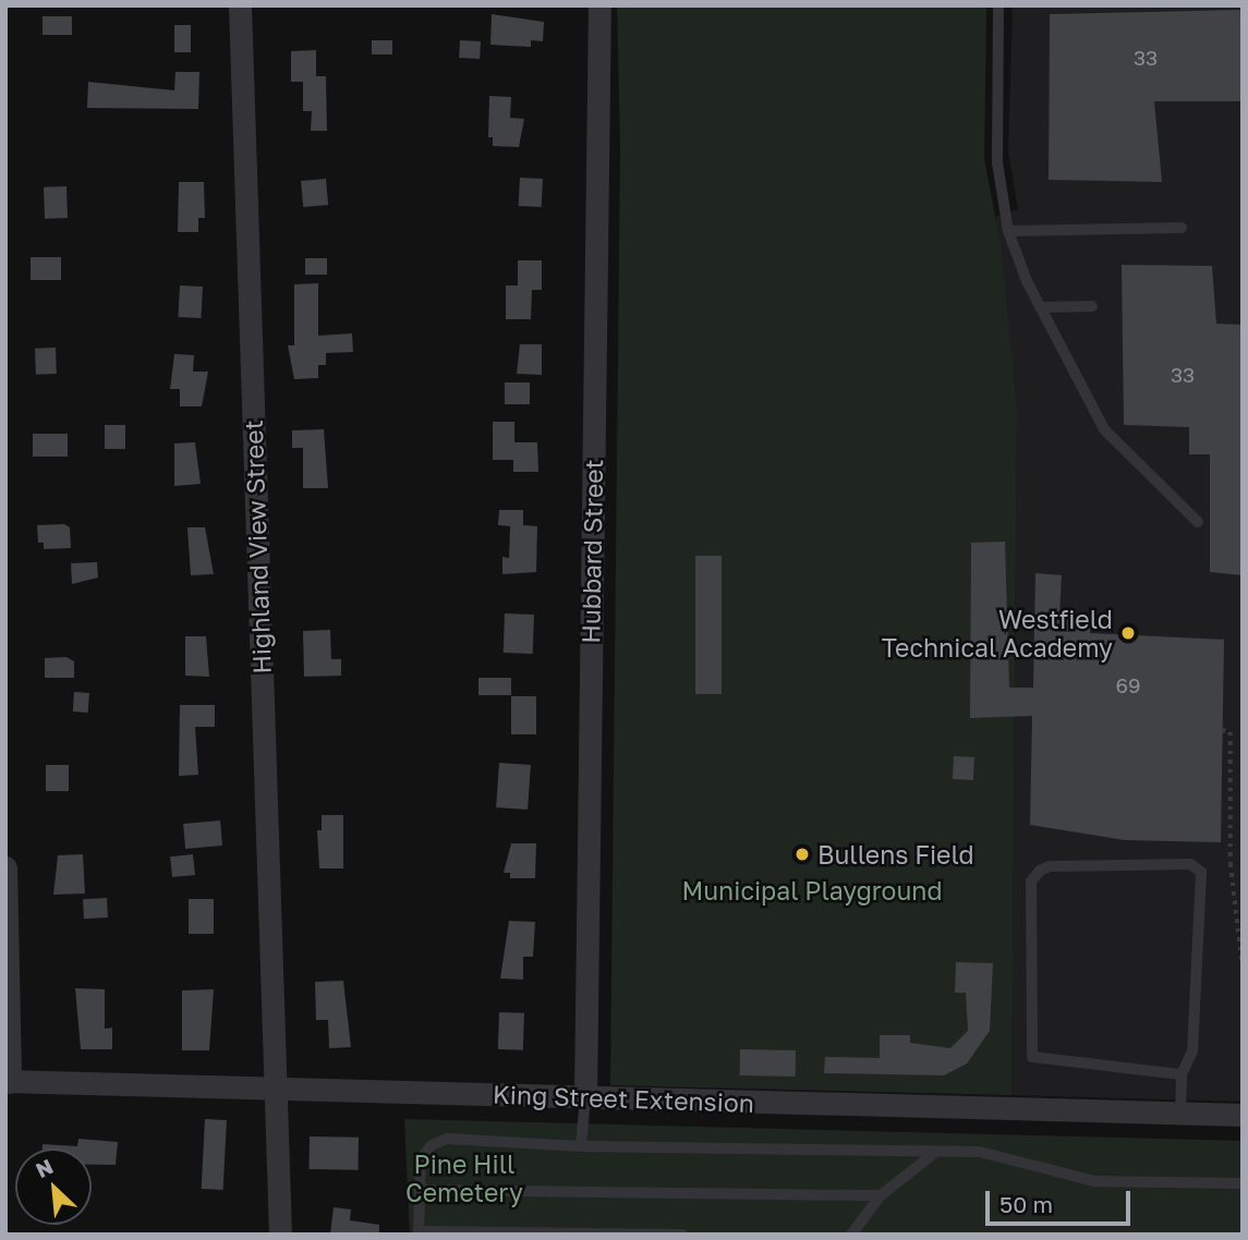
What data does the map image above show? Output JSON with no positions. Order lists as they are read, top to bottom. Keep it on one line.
{"streets":{"street":["Highland View Street","Hubbard Street","King Street Extension"]},"crossings":[["Highland View Street","King Street Extension"],["Hubbard Street","King Street Extension"]],"parks":["Municipal Playground","Pine Hill Cemetery"],"places":["Westfield Technical Academy","Bullens Field"],"house_numbers":["33","33","69"],"scale_bar":"50 m","north":"top left"}
